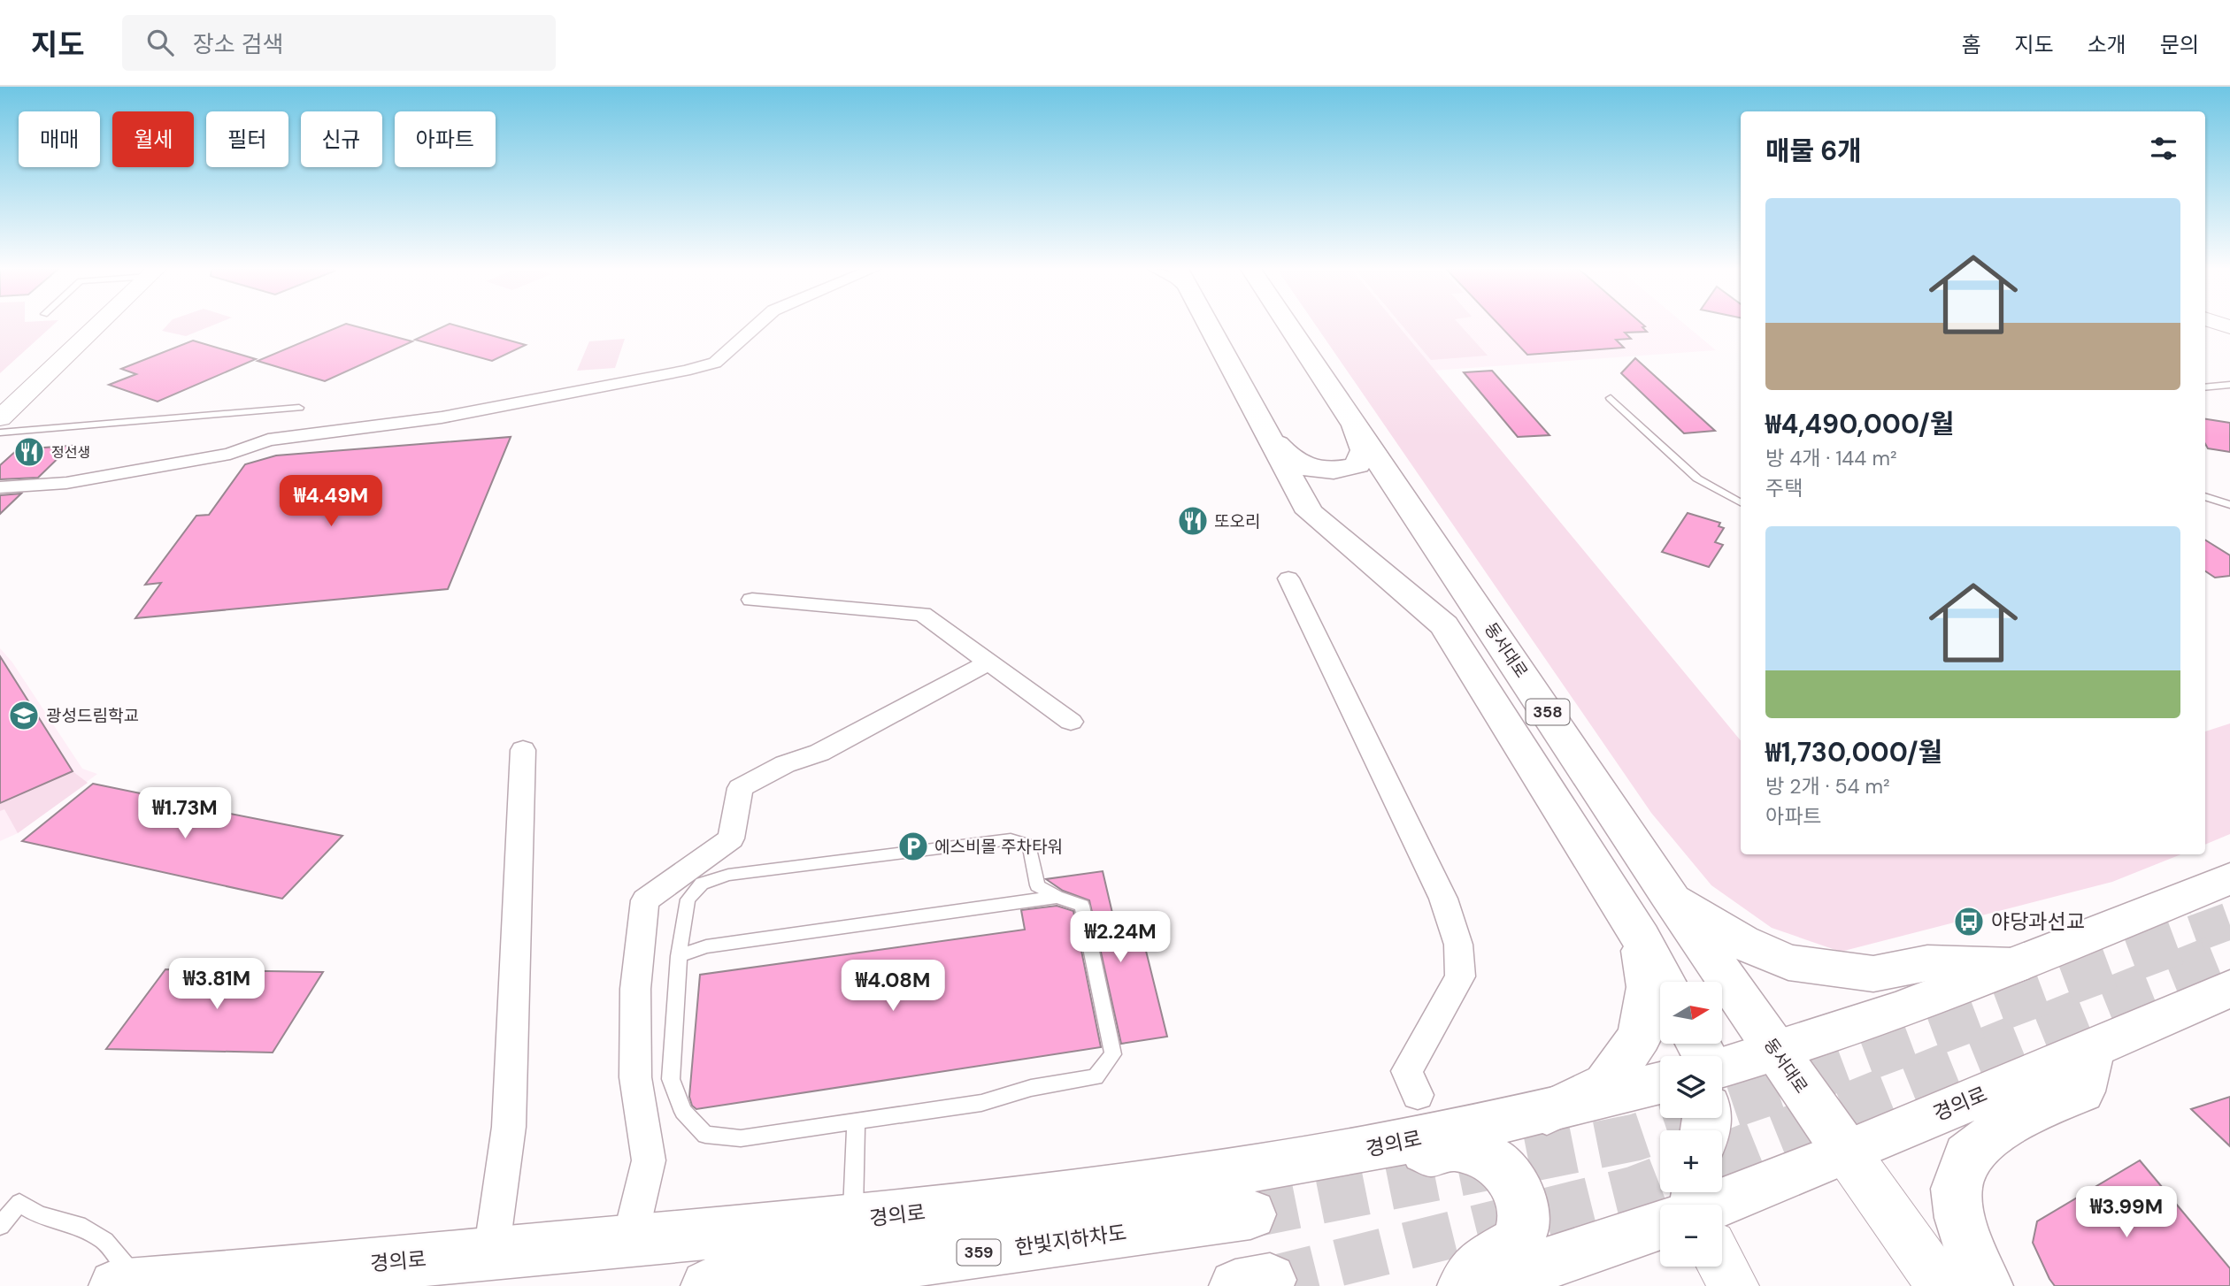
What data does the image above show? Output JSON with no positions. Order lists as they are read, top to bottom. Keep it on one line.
{"streets":{"main road":["동서대로","358","경의로","한빛지하차도","359"]},"crossings":[["동서대로","경의로"]],"places":{"restaurant":["정선생","또오리"],"school or university":["광성드림학교"],"parking":["에스비몰 주차타워"],"bus stop":["야당과선교"]},"north":"right","page":{"header":"지도","search":"장소 검색","nav":["홈","지도","소개","문의"],"chip":["매매","월세","필터","신규","아파트"],"heading":"매물 6개","list":[{"name":"₩4,490,000/월","note":"방 4개 · 144 m² · 주택"},{"name":"₩1,730,000/월","note":"방 2개 · 54 m² · 아파트"}],"price":["₩4.49M","₩1.73M","₩2.24M","₩3.81M","₩4.08M","₩3.99M"],"map_buttons":["+","−"]}}
